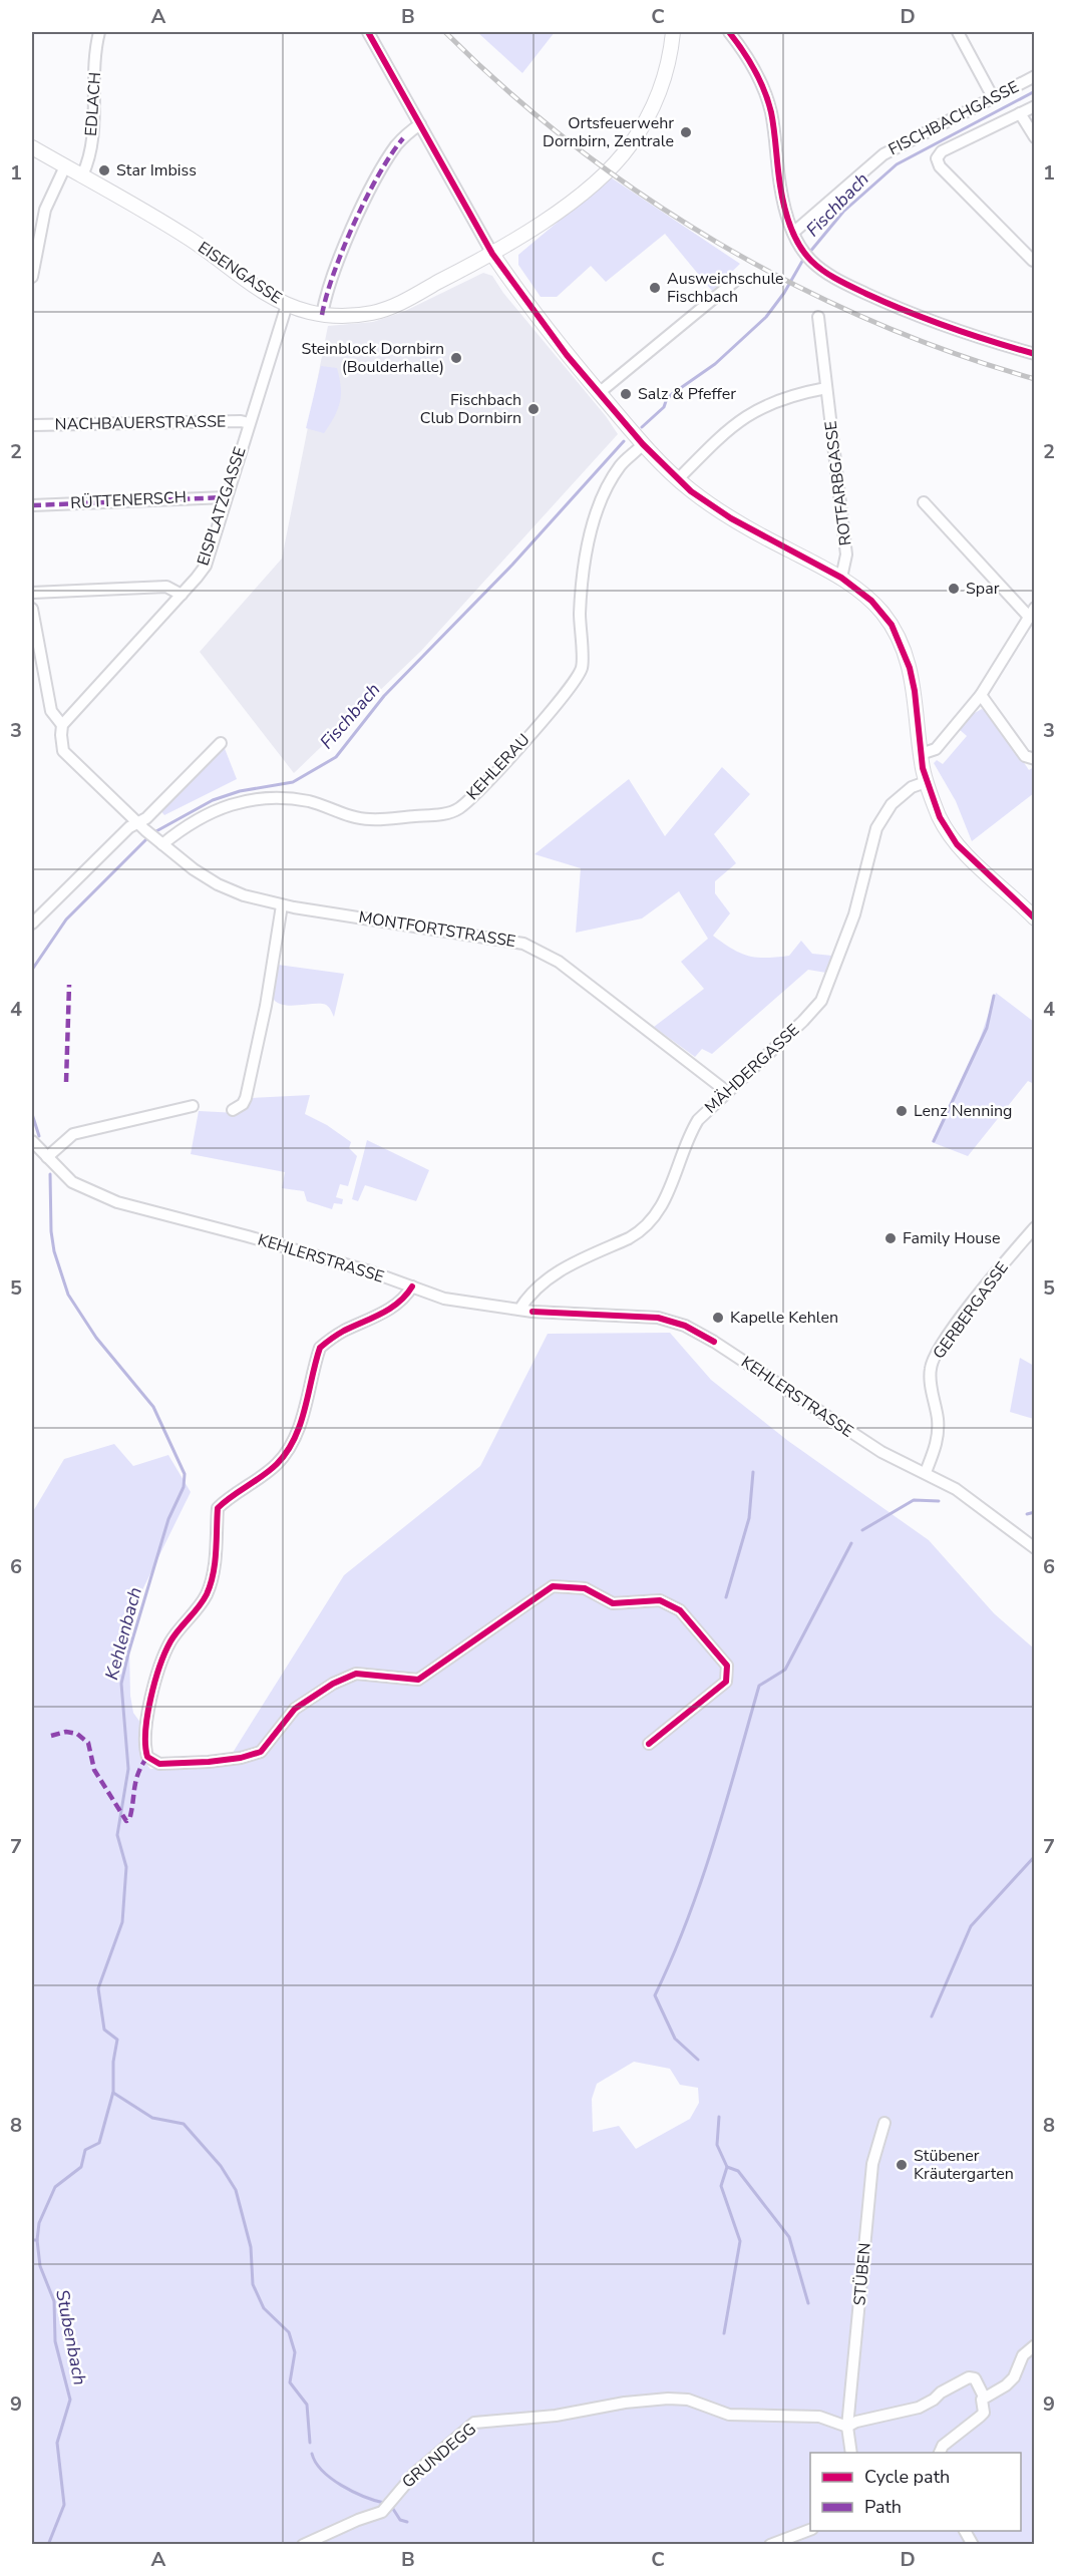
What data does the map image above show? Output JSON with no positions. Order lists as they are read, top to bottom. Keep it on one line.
{"streets":{"main road":["EISENGASSE"],"street":["EDLACH","FISCHBACHGASSE","NACHBAUERSTRASSE","ROTFARBGASSE","RÜTTENERSCH","EISPLATZGASSE","KEHLERAU","MONTFORTSTRASSE","MÄHDERGASSE","KEHLERSTRASSE","GERBERGASSE","STÜBEN","GRUNDEGG"]},"crossings":[["EDLACH","EISENGASSE"],["EISENGASSE","EISPLATZGASSE"],["NACHBAUERSTRASSE","EISPLATZGASSE"],["RÜTTENERSCH","EISPLATZGASSE"],["EISPLATZGASSE","MONTFORTSTRASSE"],["KEHLERAU","MONTFORTSTRASSE"],["MONTFORTSTRASSE","MÄHDERGASSE"],["MÄHDERGASSE","KEHLERSTRASSE"],["KEHLERSTRASSE","GERBERGASSE"],["STÜBEN","GRUNDEGG"]],"water":["Fischbach","Kehlenbach","Stubenbach"],"places":["Ortsfeuerwehr Dornbirn, Zentrale","Star Imbiss","Ausweichschule Fischbach","Steinblock Dornbirn (Boulderhalle)","Salz & Pfeffer","Fischbach Club Dornbirn","Spar","Lenz Nenning","Family House","Kapelle Kehlen","Stübener Kräutergarten"],"legend":["Cycle path","Path"],"grid":{"columns":["A","B","C","D"],"rows":["1","2","3","4","5","6","7","8","9"]}}
